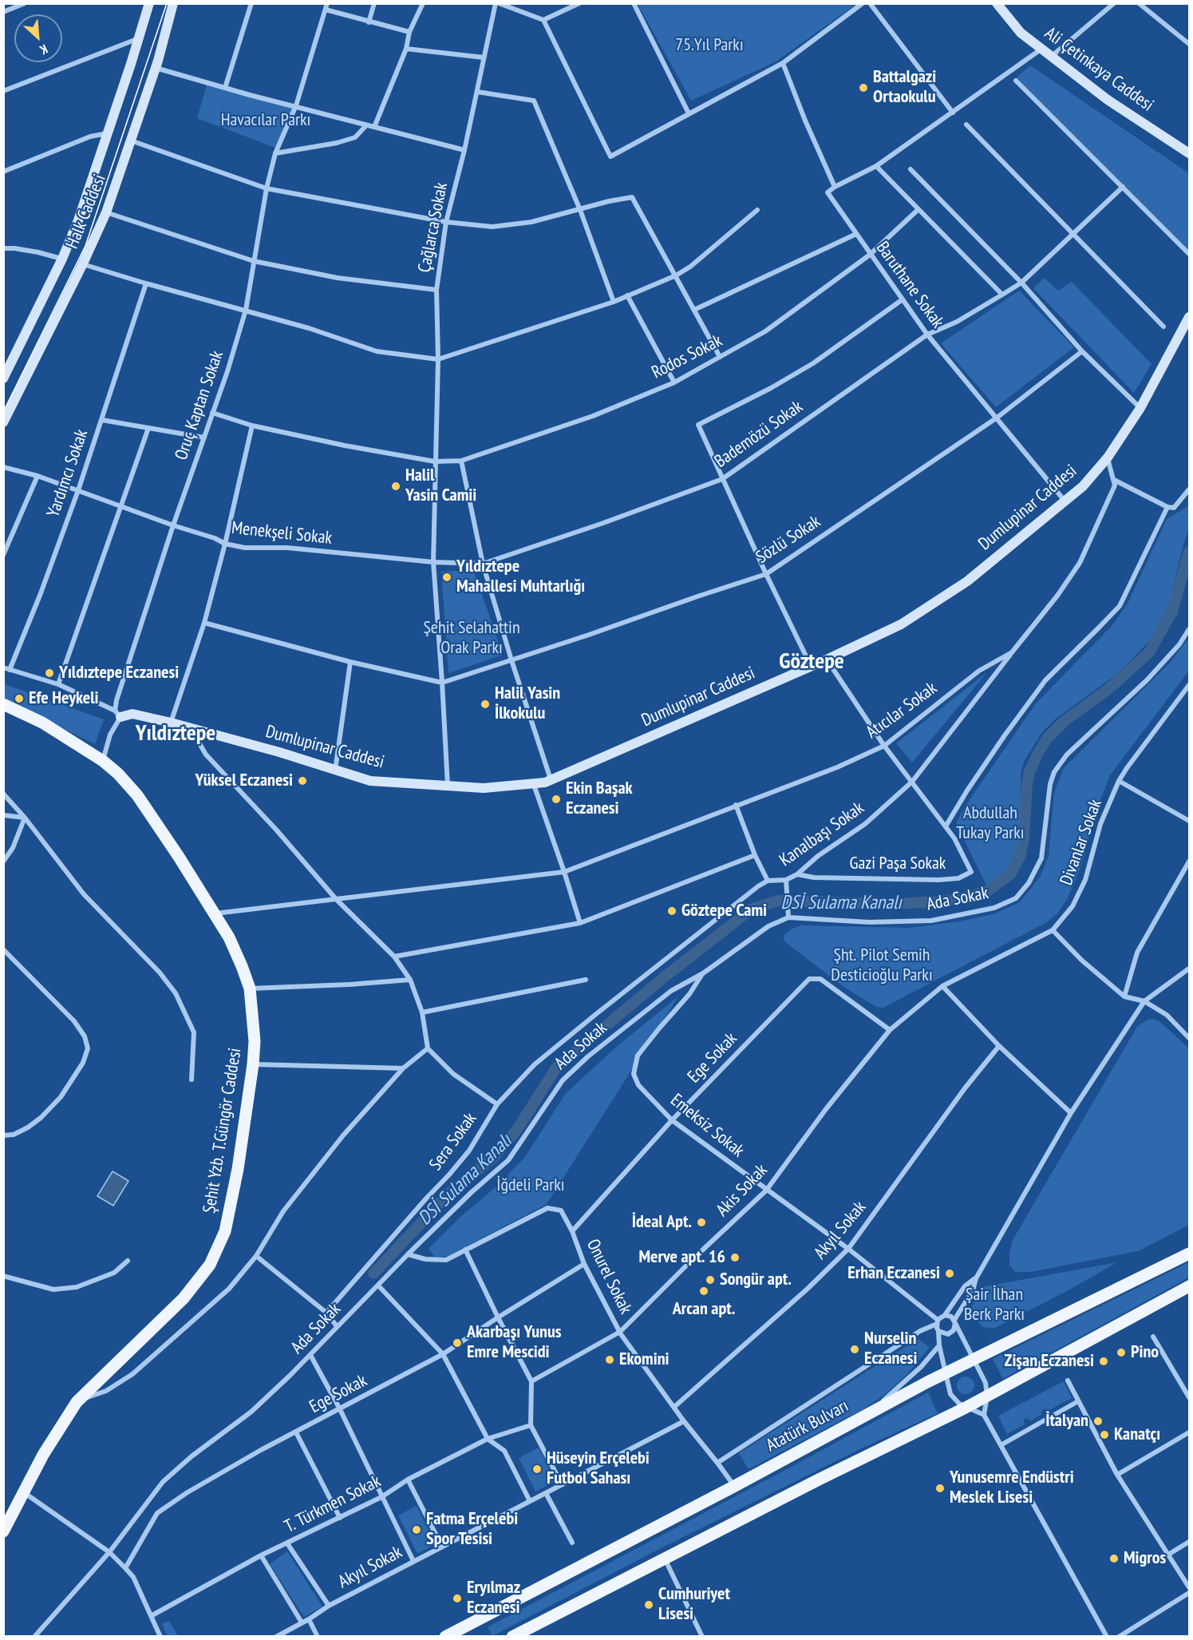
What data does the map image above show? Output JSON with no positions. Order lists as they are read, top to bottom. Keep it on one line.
{"streets":{"main road":["Ali Çetinkaya Caddesi","Halk Caddesi","Dumlupinar Caddesi","Şehit Yzb. T.Güngör Caddesi","Atatürk Bulvarı"],"street":["Çağlarca Sokak","Baruthane Sokak","Rodos Sokak","Oruç Kaptan Sokak","Bademözü Sokak","Yardımcı Sokak","Menekşeli Sokak","Sözlü Sokak","Atıcılar Sokak","Kanalbaşı Sokak","Divanlar Sokak","Gazi Paşa Sokak","Ada Sokak","Ege Sokak","Emeksiz Sokak","Sera Sokak","Akis Sokak","Akyıl Sokak","Onurel Sokak","T. Türkmen Sokak"]},"crossings":[["Çağlarca Sokak","Rodos Sokak"],["Çağlarca Sokak","Dumlupinar Caddesi"],["Çağlarca Sokak","Menekşeli Sokak"],["Çağlarca Sokak","Sözlü Sokak"],["Baruthane Sokak","Rodos Sokak"],["Baruthane Sokak","Bademözü Sokak"],["Baruthane Sokak","Dumlupinar Caddesi"],["Baruthane Sokak","Sözlü Sokak"],["Rodos Sokak","Oruç Kaptan Sokak"],["Oruç Kaptan Sokak","Dumlupinar Caddesi"],["Oruç Kaptan Sokak","Menekşeli Sokak"],["Oruç Kaptan Sokak","Şehit Yzb. T.Güngör Caddesi"],["Bademözü Sokak","Menekşeli Sokak"],["Yardımcı Sokak","Menekşeli Sokak"],["Dumlupinar Caddesi","Gazi Paşa Sokak"],["Atıcılar Sokak","Kanalbaşı Sokak"],["Atıcılar Sokak","Gazi Paşa Sokak"],["Atıcılar Sokak","Şehit Yzb. T.Güngör Caddesi"],["Kanalbaşı Sokak","Gazi Paşa Sokak"],["Kanalbaşı Sokak","Sera Sokak"],["Divanlar Sokak","Akis Sokak"],["Ada Sokak","Emeksiz Sokak"],["Ada Sokak","Onurel Sokak"],["Ege Sokak","Emeksiz Sokak"],["Ege Sokak","Akis Sokak"],["Ege Sokak","Onurel Sokak"],["Emeksiz Sokak","Akis Sokak"],["Emeksiz Sokak","Akyıl Sokak"],["Akis Sokak","Onurel Sokak"],["Akyıl Sokak","Onurel Sokak"],["Onurel Sokak","Atatürk Bulvarı"]],"districts":["Göztepe","Yıldıztepe"],"water":["DSİ Sulama Kanalı"],"parks":["75.Yıl Parkı","Havacılar Parkı","Şehit Selahattin Orak Parkı","Abdullah Tukay Parkı","Şht. Pilot Semih Desticioğlu Parkı","İğdeli Parkı","Şair İlhan Berk Parkı"],"places":["Battalgazi Ortaokulu","Halil Yasin Camii","Yıldıztepe Mahallesi Muhtarlığı","Yıldıztepe Eczanesi","Efe Heykeli","Halil Yasin İlkokulu","Yüksel Eczanesi","Ekin Başak Eczanesi","Göztepe Cami","İdeal Apt.","Merve apt. 16","Erhan Eczanesi","Songür apt.","Arcan apt.","Akarbaşı Yunus Emre Mescidi","Nurselin Eczanesi","Pino","Ekomini","Zişan Eczanesi","İtalyan","Kanatçı","Hüseyin Erçelebi Futbol Sahası","Yunusemre Endüstri Meslek Lisesi","Fatma Erçelebi Spor Tesisi","Migros","Eryılmaz Eczanesi","Cumhuriyet Lisesi"],"north":"bottom right"}
